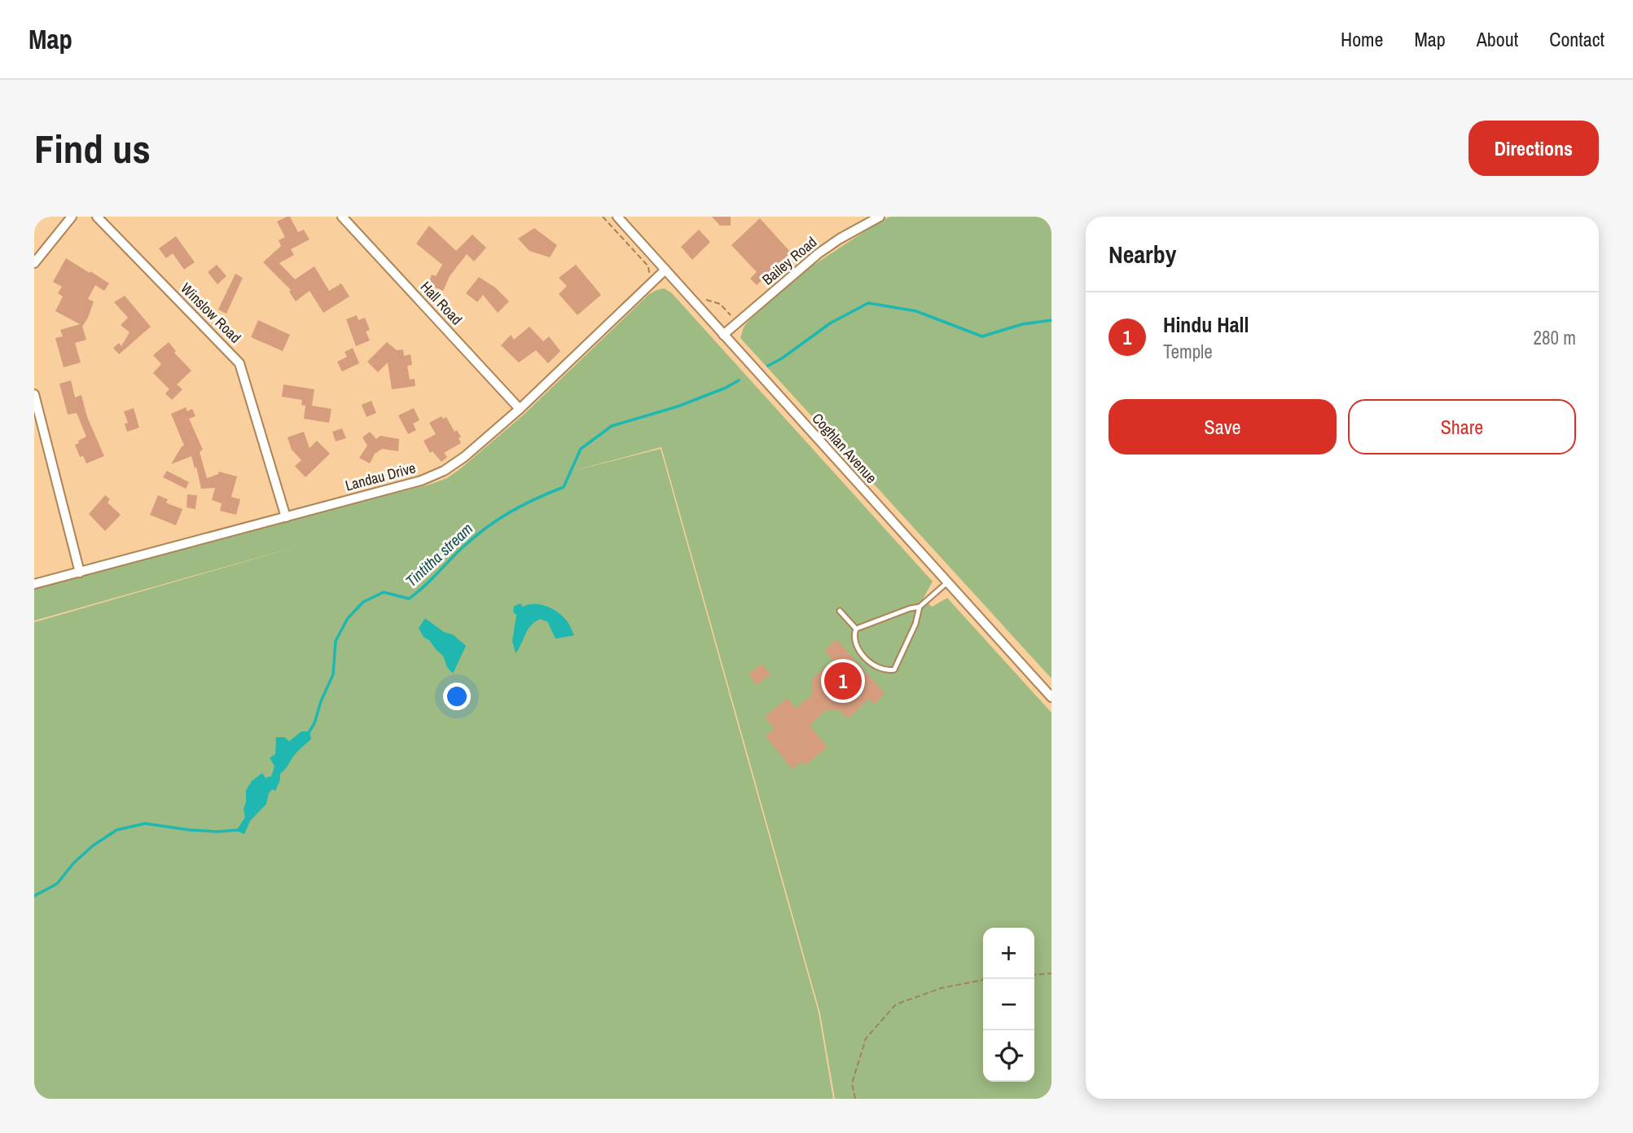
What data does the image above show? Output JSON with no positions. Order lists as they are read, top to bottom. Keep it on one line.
{"streets":{"street":["Bailey Road","Hall Road","Winslow Road","Coghlan Avenue","Landau Drive"]},"crossings":[["Bailey Road","Coghlan Avenue"],["Hall Road","Landau Drive"],["Winslow Road","Landau Drive"],["Coghlan Avenue","Landau Drive"]],"water":["Tintitha stream"],"page":{"header":"Map","nav":["Home","Map","About","Contact"],"buttons":["Directions",["Save","Share"]],"title":"Find us","heading":"Nearby","list":[{"mark":"1","name":"Hindu Hall","note":"Temple","value":"280 m"}],"pins":"1","map_buttons":["+","−"]}}
